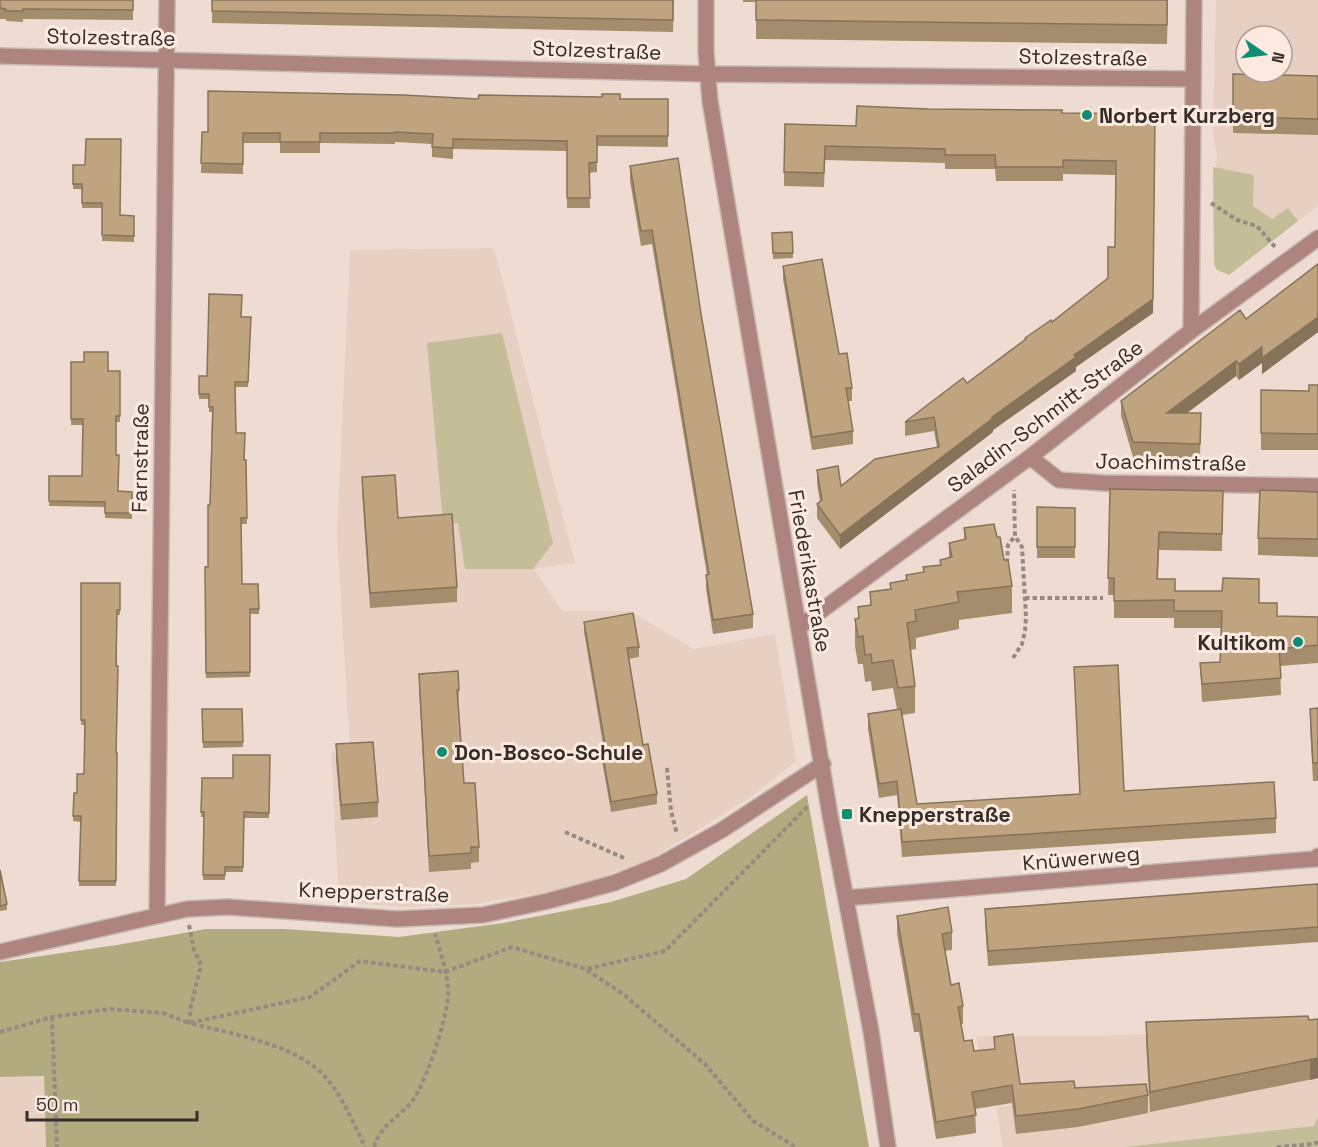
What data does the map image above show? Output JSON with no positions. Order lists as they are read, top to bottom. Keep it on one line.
{"streets":{"street":["Stolzestraße","Saladin-Schmitt-Straße","Farnstraße","Joachimstraße","Friederikastraße","Knüwerweg","Knepperstraße"]},"crossings":[["Stolzestraße","Farnstraße"],["Stolzestraße","Friederikastraße"],["Saladin-Schmitt-Straße","Joachimstraße"],["Saladin-Schmitt-Straße","Friederikastraße"],["Farnstraße","Knepperstraße"],["Friederikastraße","Knüwerweg"],["Friederikastraße","Knepperstraße"]],"places":{"other":["Norbert Kurzberg","Kultikom","Don-Bosco-Schule"],"transit":["Knepperstraße"]},"scale_bar":"50 m","north":"right"}
